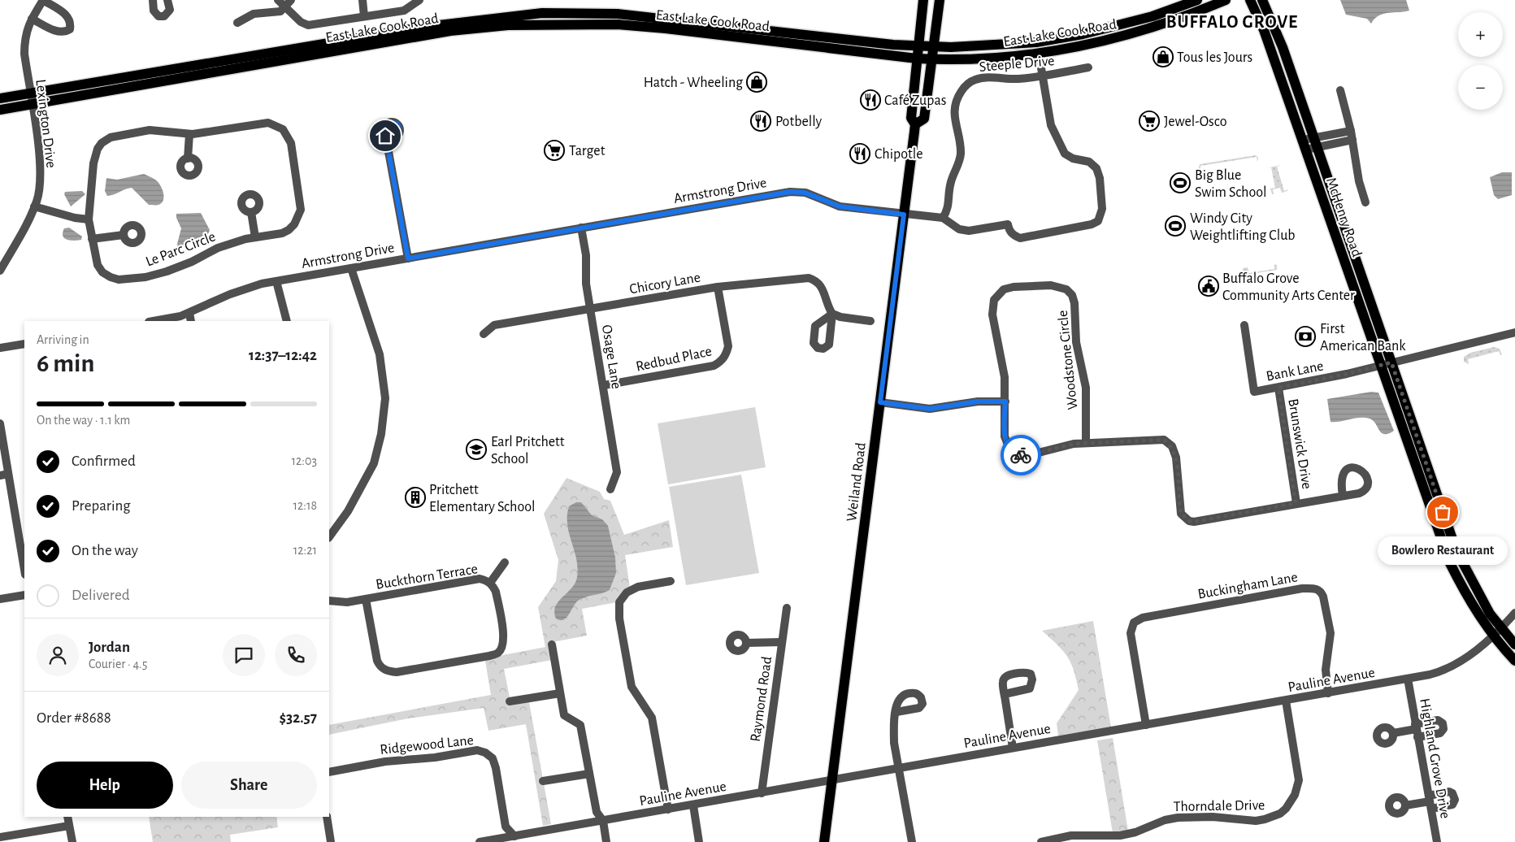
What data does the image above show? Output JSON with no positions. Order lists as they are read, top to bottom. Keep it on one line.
{"streets":{"main road":["East Lake Cook Road","McHenry Road","Weiland Road"],"street":["Steeple Drive","Lexington Drive","Armstrong Drive","Le Parc Circle","Chicory Lane","Osage Lane","Redbud Place","Woodstone Circle","Bank Lane","Brunswick Drive","Buckthorn Terrace","Buckingham Lane","Pauline Avenue","Raymond Road","Ridgewood Lane","Highland Grove Drive","Thorndale Drive"]},"crossings":[["East Lake Cook Road","Lexington Drive"],["East Lake Cook Road","Armstrong Drive"],["East Lake Cook Road","Weiland Road"],["Steeple Drive","Armstrong Drive"],["Armstrong Drive","Osage Lane"],["Armstrong Drive","Weiland Road"],["McHenry Road","Bank Lane"],["McHenry Road","Pauline Avenue"],["Chicory Lane","Osage Lane"],["Chicory Lane","Redbud Place"],["Osage Lane","Redbud Place"],["Bank Lane","Brunswick Drive"],["Weiland Road","Pauline Avenue"],["Buckingham Lane","Pauline Avenue"],["Pauline Avenue","Raymond Road"],["Pauline Avenue","Ridgewood Lane"],["Pauline Avenue","Highland Grove Drive"],["Pauline Avenue","Thorndale Drive"]],"districts":["BUFFALO GROVE"],"places":{"shop":["Tous les Jours","Hatch - Wheeling"],"restaurant":["Café Zupas","Potbelly","Chipotle"],"supermarket":["Jewel-Osco","Target"],"sports":["Big Blue Swim School","Windy City Weightlifting Club"],"public building":["Buffalo Grove Community Arts Center"],"bank":["First American Bank"],"school or university":["Earl Pritchett School"],"building":["Pritchett Elementary School"],"other":["Bowlero Restaurant"]},"page":{"map_buttons":["+","−"],"heading":["6 min","Arriving in","12:37–12:42"],"panel":["Jordan","Courier · 4.5","Order #8688","$32.57"],"bar":"On the way · 1.1 km","list":[["Confirmed","12:03"],["Preparing","12:18"],["On the way","12:21"],"Delivered"],"bubble":"Bowlero Restaurant","buttons":["Help","Share"]}}
